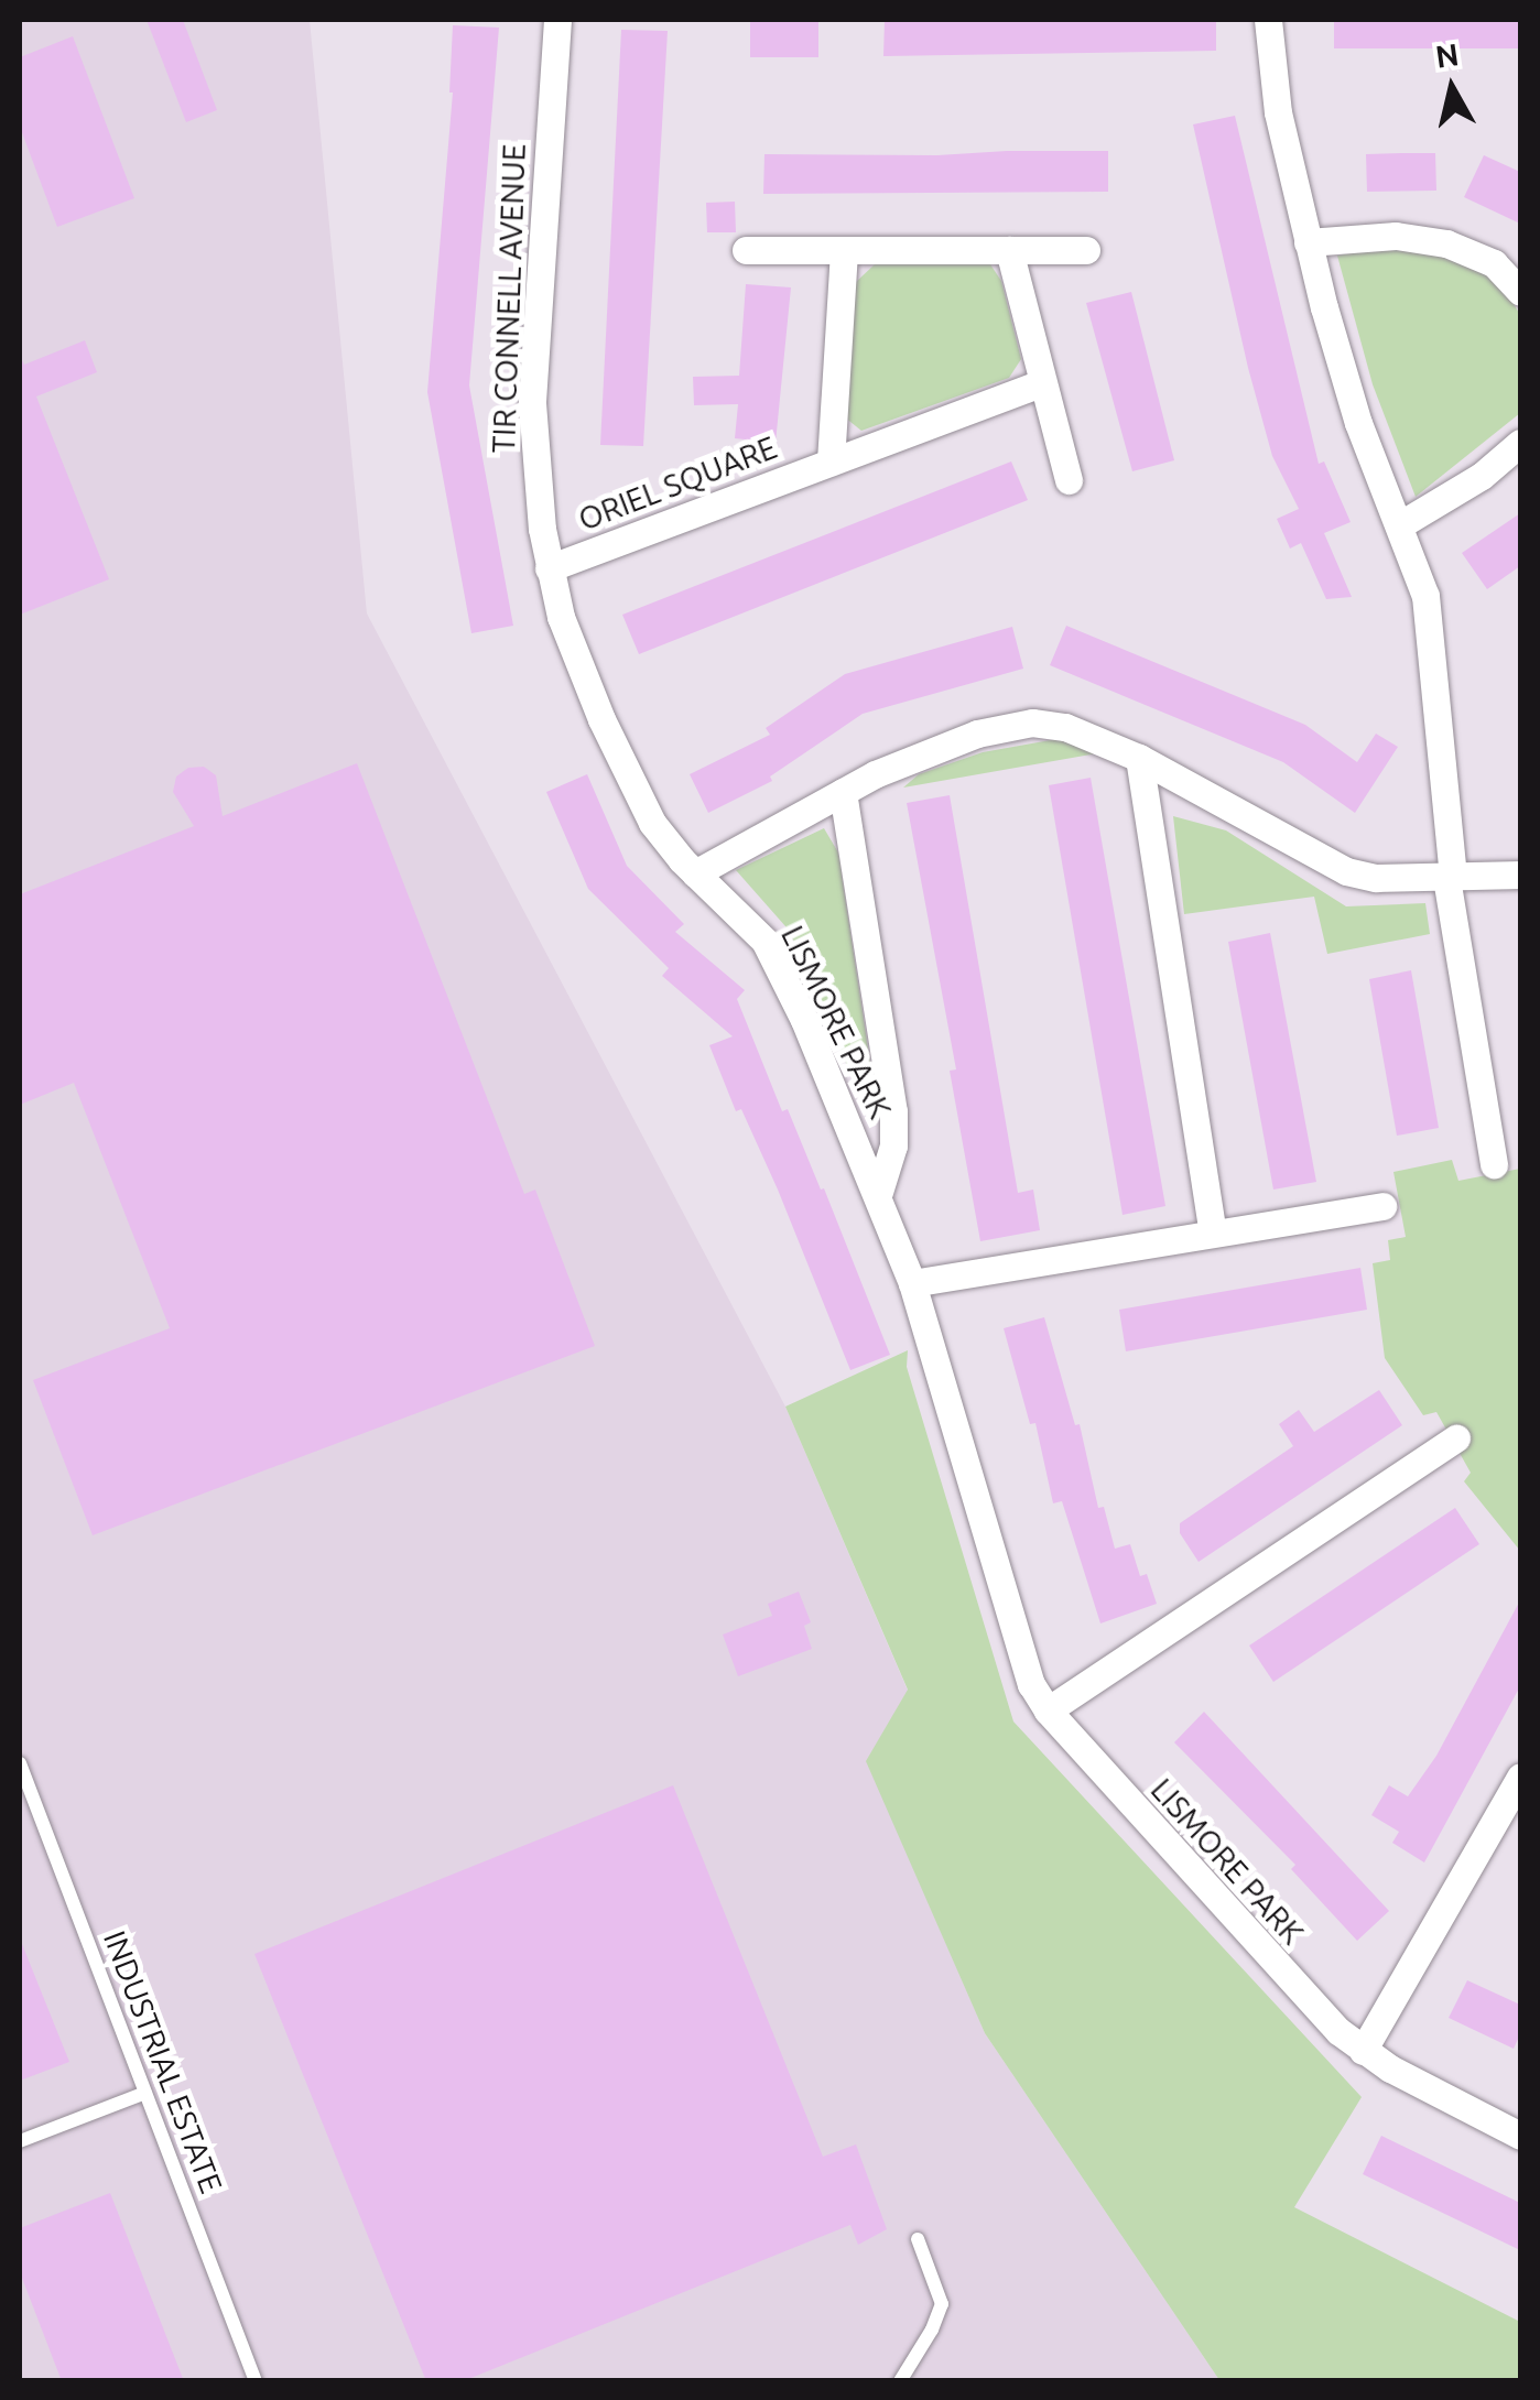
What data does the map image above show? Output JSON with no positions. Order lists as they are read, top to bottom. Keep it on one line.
{"streets":{"street":["TIR CONNELL AVENUE","ORIEL SQUARE","LISMORE PARK"],"lane":["INDUSTRIAL ESTATE"]},"crossings":[["TIR CONNELL AVENUE","ORIEL SQUARE"],["TIR CONNELL AVENUE","LISMORE PARK"]],"north":"top"}
